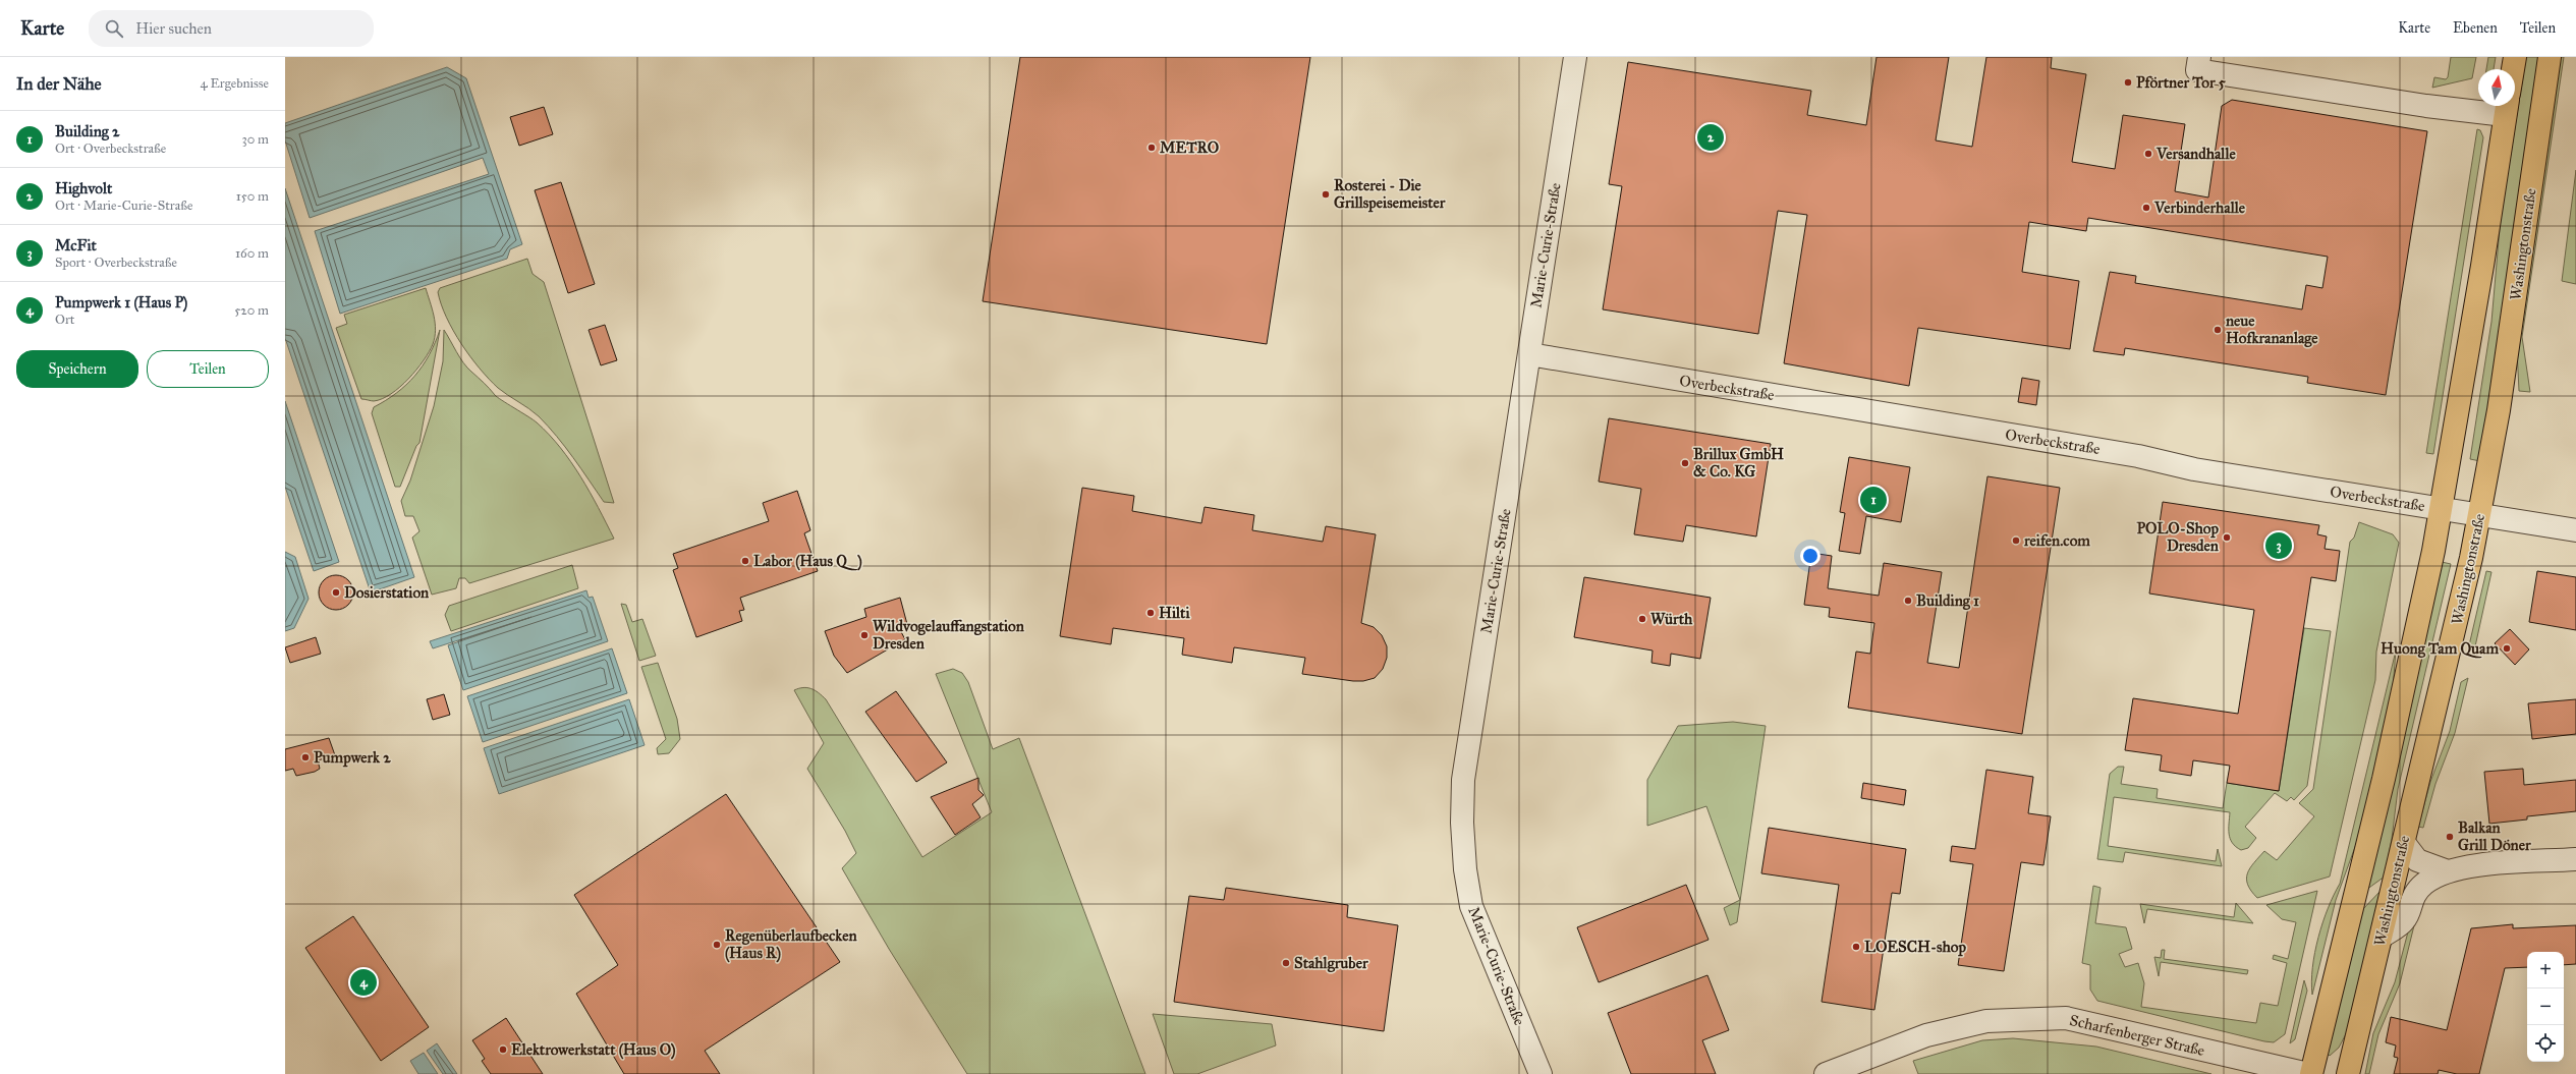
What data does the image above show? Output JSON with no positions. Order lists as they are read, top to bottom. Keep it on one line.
{"streets":{"main road":["Washingtonstraße"],"street":["Marie-Curie-Straße","Overbeckstraße","Scharfenberger Straße"]},"crossings":[["Washingtonstraße","Overbeckstraße"],["Marie-Curie-Straße","Overbeckstraße"]],"places":["Pförtner Tor 5","METRO","Versandhalle","Rosterei - Die Grillspeisemeister","Verbinderhalle","neue Hofkrananlage","Brillux GmbH & Co. KG","POLO-Shop Dresden","reifen.com","Labor (Haus Q)","Dosierstation","Building 1","Hilti","Würth","Wildvogelauffangstation Dresden","Huong Tam Quam","Pumpwerk 2","Balkan Grill Döner","Regenüberlaufbecken (Haus R)","LOESCH-shop","Stahlgruber","Elektrowerkstatt (Haus O)"],"north":"top","page":{"header":"Karte","search":"Hier suchen","nav":["Karte","Ebenen","Teilen"],"heading":["In der Nähe","4 Ergebnisse"],"list":[{"mark":"1","name":"Building 2","note":"Ort · Overbeckstraße","value":"30 m"},{"mark":"2","name":"Highvolt","note":"Ort · Marie-Curie-Straße","value":"150 m"},{"mark":"3","name":"McFit","note":"Sport · Overbeckstraße","value":"160 m"},{"mark":"4","name":"Pumpwerk 1 (Haus P)","note":"Ort","value":"520 m"}],"pins":["2","1","3","4"],"buttons":["Speichern","Teilen"],"map_buttons":["+","−"]}}
